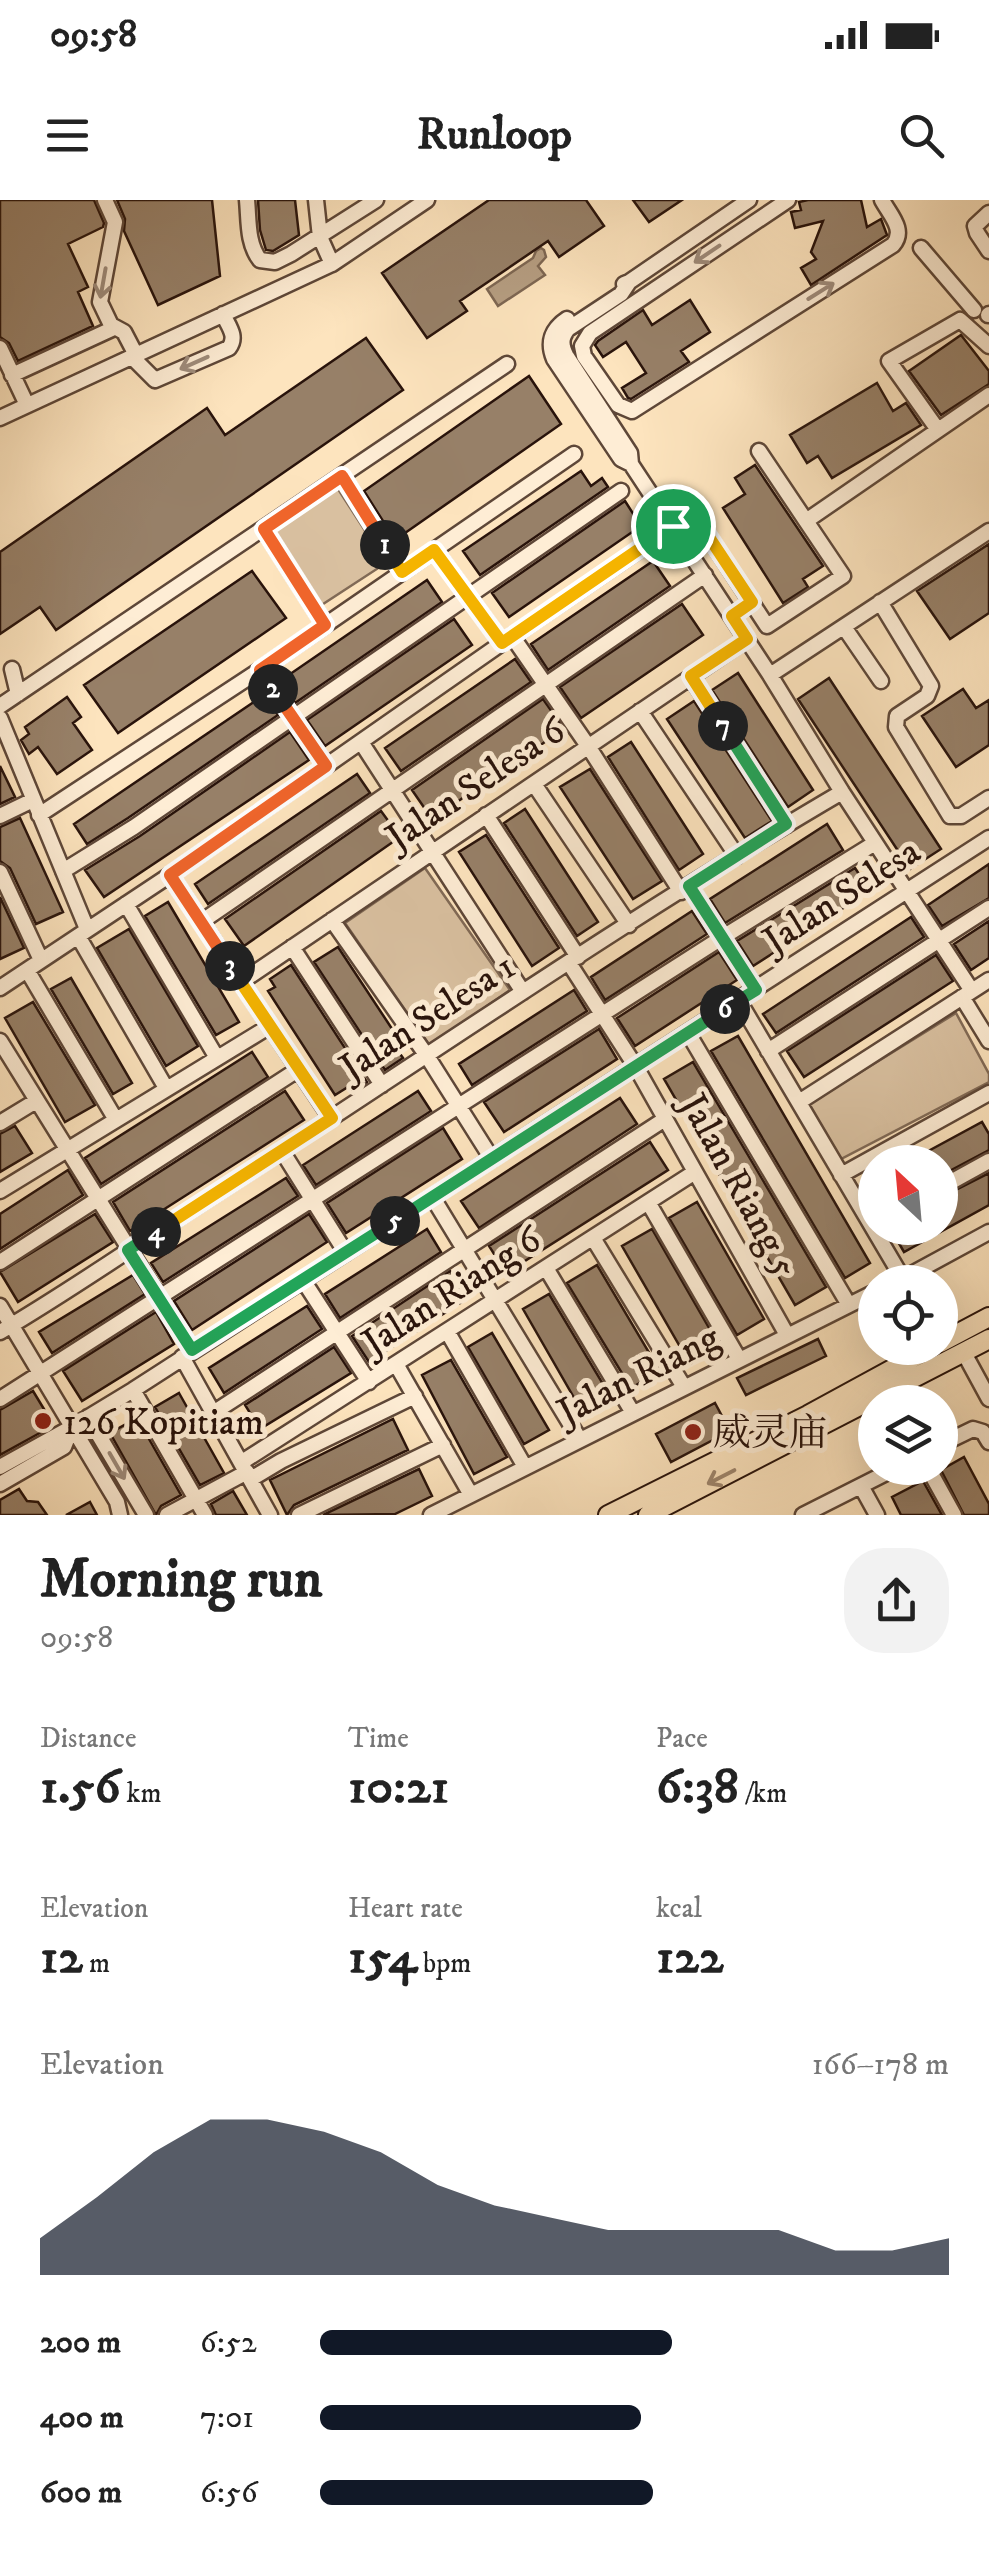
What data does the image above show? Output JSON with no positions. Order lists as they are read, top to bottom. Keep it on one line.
{"streets":{"street":["Jalan Selesa 6","Jalan Selesa","Jalan Selesa 1","Jalan Riang 5","Jalan Riang 6","Jalan Riang"]},"crossings":[["Jalan Selesa 6","Jalan Riang 5"],["Jalan Selesa","Jalan Riang 5"],["Jalan Selesa 1","Jalan Riang 5"],["Jalan Riang 5","Jalan Riang 6"],["Jalan Riang 5","Jalan Riang"]],"places":["126 Kopitiam","威灵庙"],"north":"top left","page":{"status":"09:58","header":"Runloop","pins":["1","2","7","3","6","5","4"],"heading":["Morning run","09:58"],"stats":[["Distance","1.56 km"],["Time","10:21"],["Pace","6:38 /km"],["Elevation","12 m"],["Heart rate","154 bpm"],["kcal","122"]],"chart":["Elevation","166–178 m"],"list":[{"name":"200 m","note":"6:52"},{"name":"400 m","note":"7:01"},{"name":"600 m","note":"6:56"}]}}
